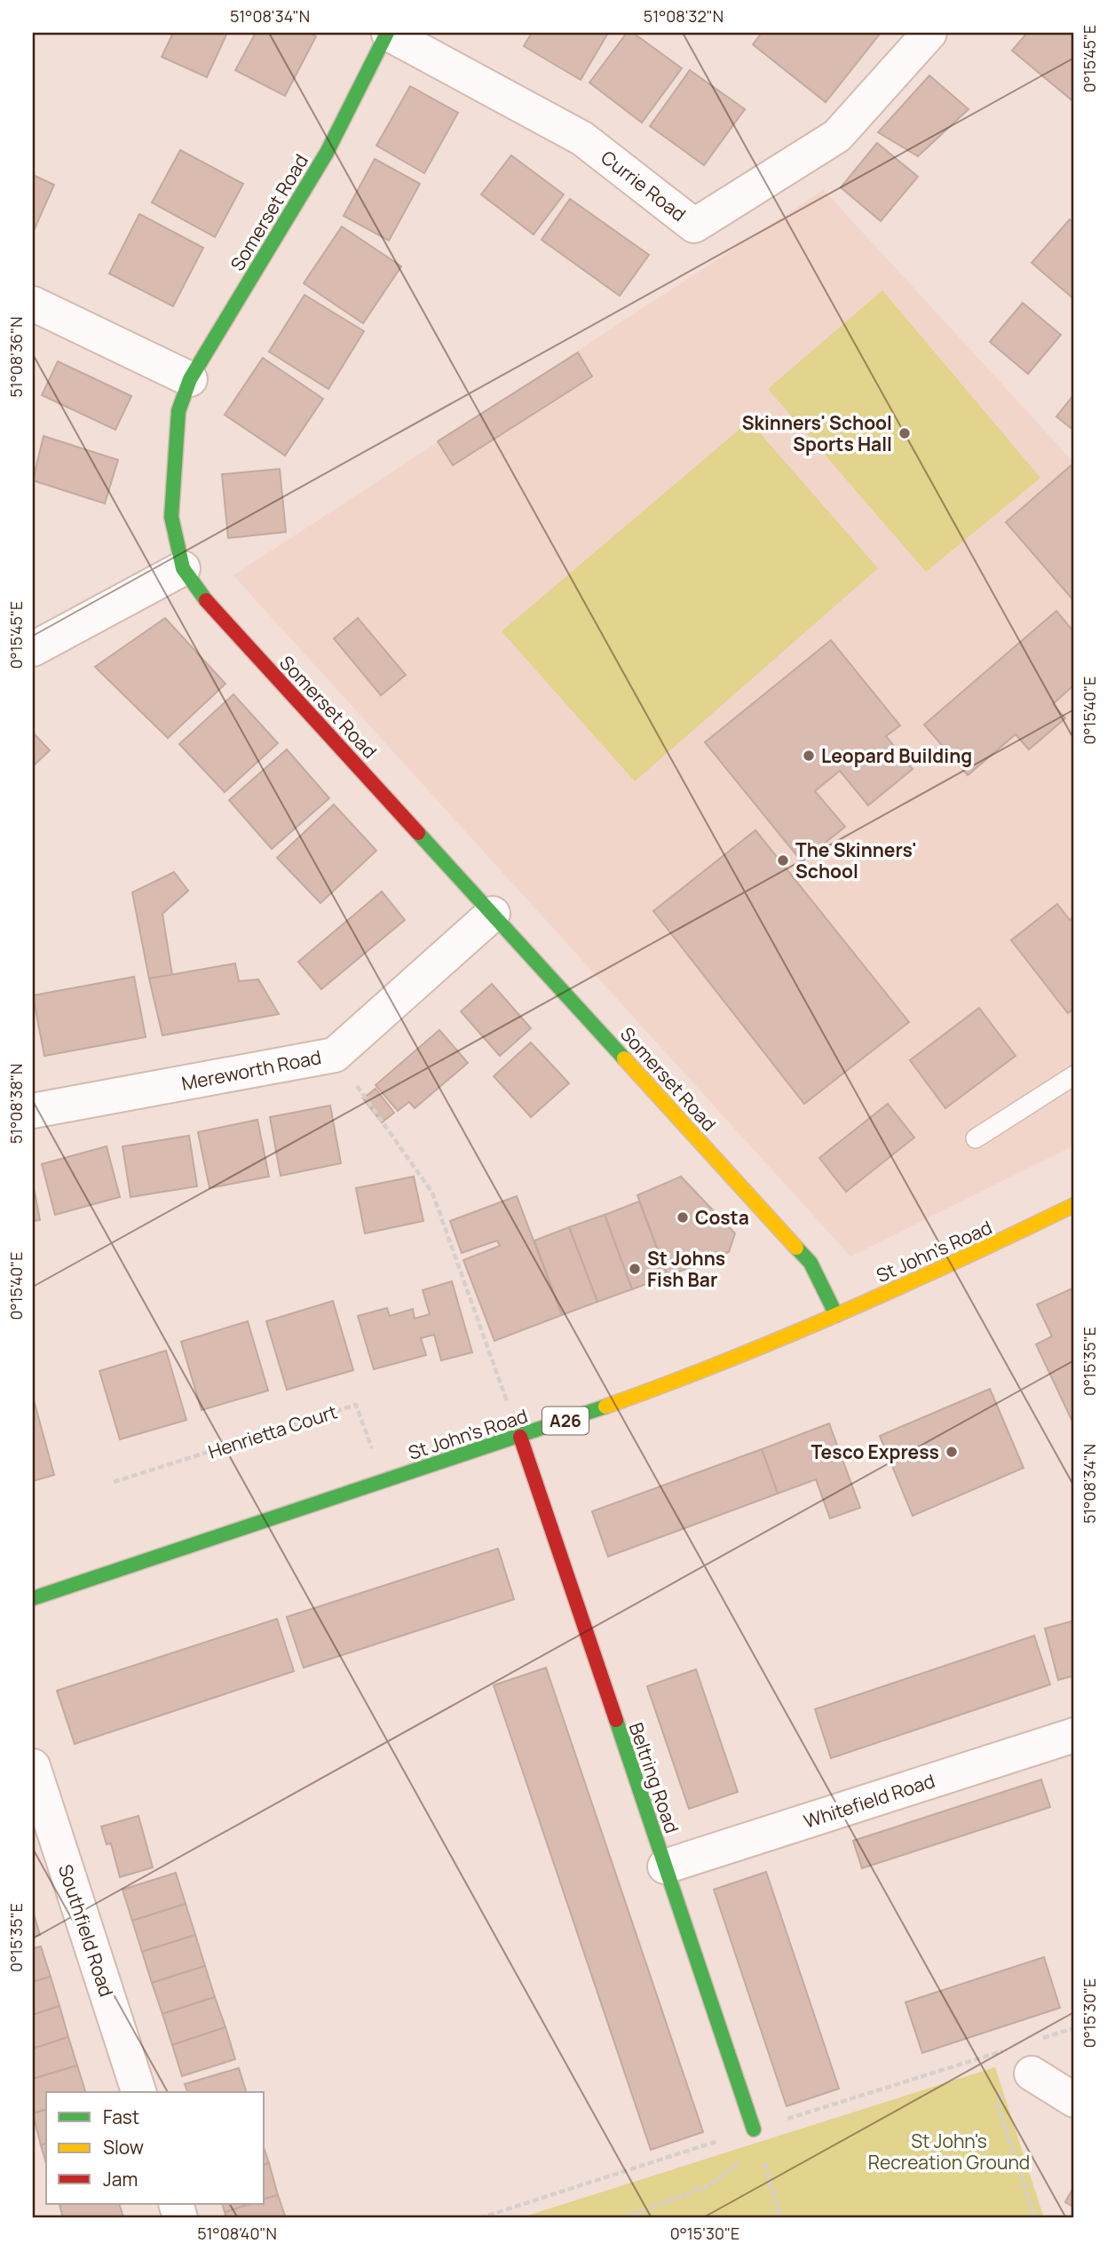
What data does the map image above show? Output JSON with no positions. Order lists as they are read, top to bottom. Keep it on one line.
{"streets":{"main road":["Somerset Road","St John's Road","A26","Beltring Road"],"street":["Currie Road","Mereworth Road","Whitefield Road","Southfield Road"],"path":["Henrietta Court"]},"crossings":[["Currie Road","Somerset Road"],["Somerset Road","Mereworth Road"],["Somerset Road","St John's Road"],["St John's Road","Henrietta Court"],["St John's Road","Beltring Road"],["Beltring Road","Whitefield Road"]],"parks":["St John's Recreation Ground"],"places":["Skinners' School Sports Hall","Leopard Building","The Skinners' School","Costa","St Johns Fish Bar","Tesco Express"],"legend":["Fast","Slow","Jam"],"coordinates":["51°08'34\"N","51°08'32\"N","0°15'45\"E","51°08'36\"N","0°15'40\"E","51°08'38\"N","0°15'35\"E","0°15'30\"E","51°08'40\"N"]}
